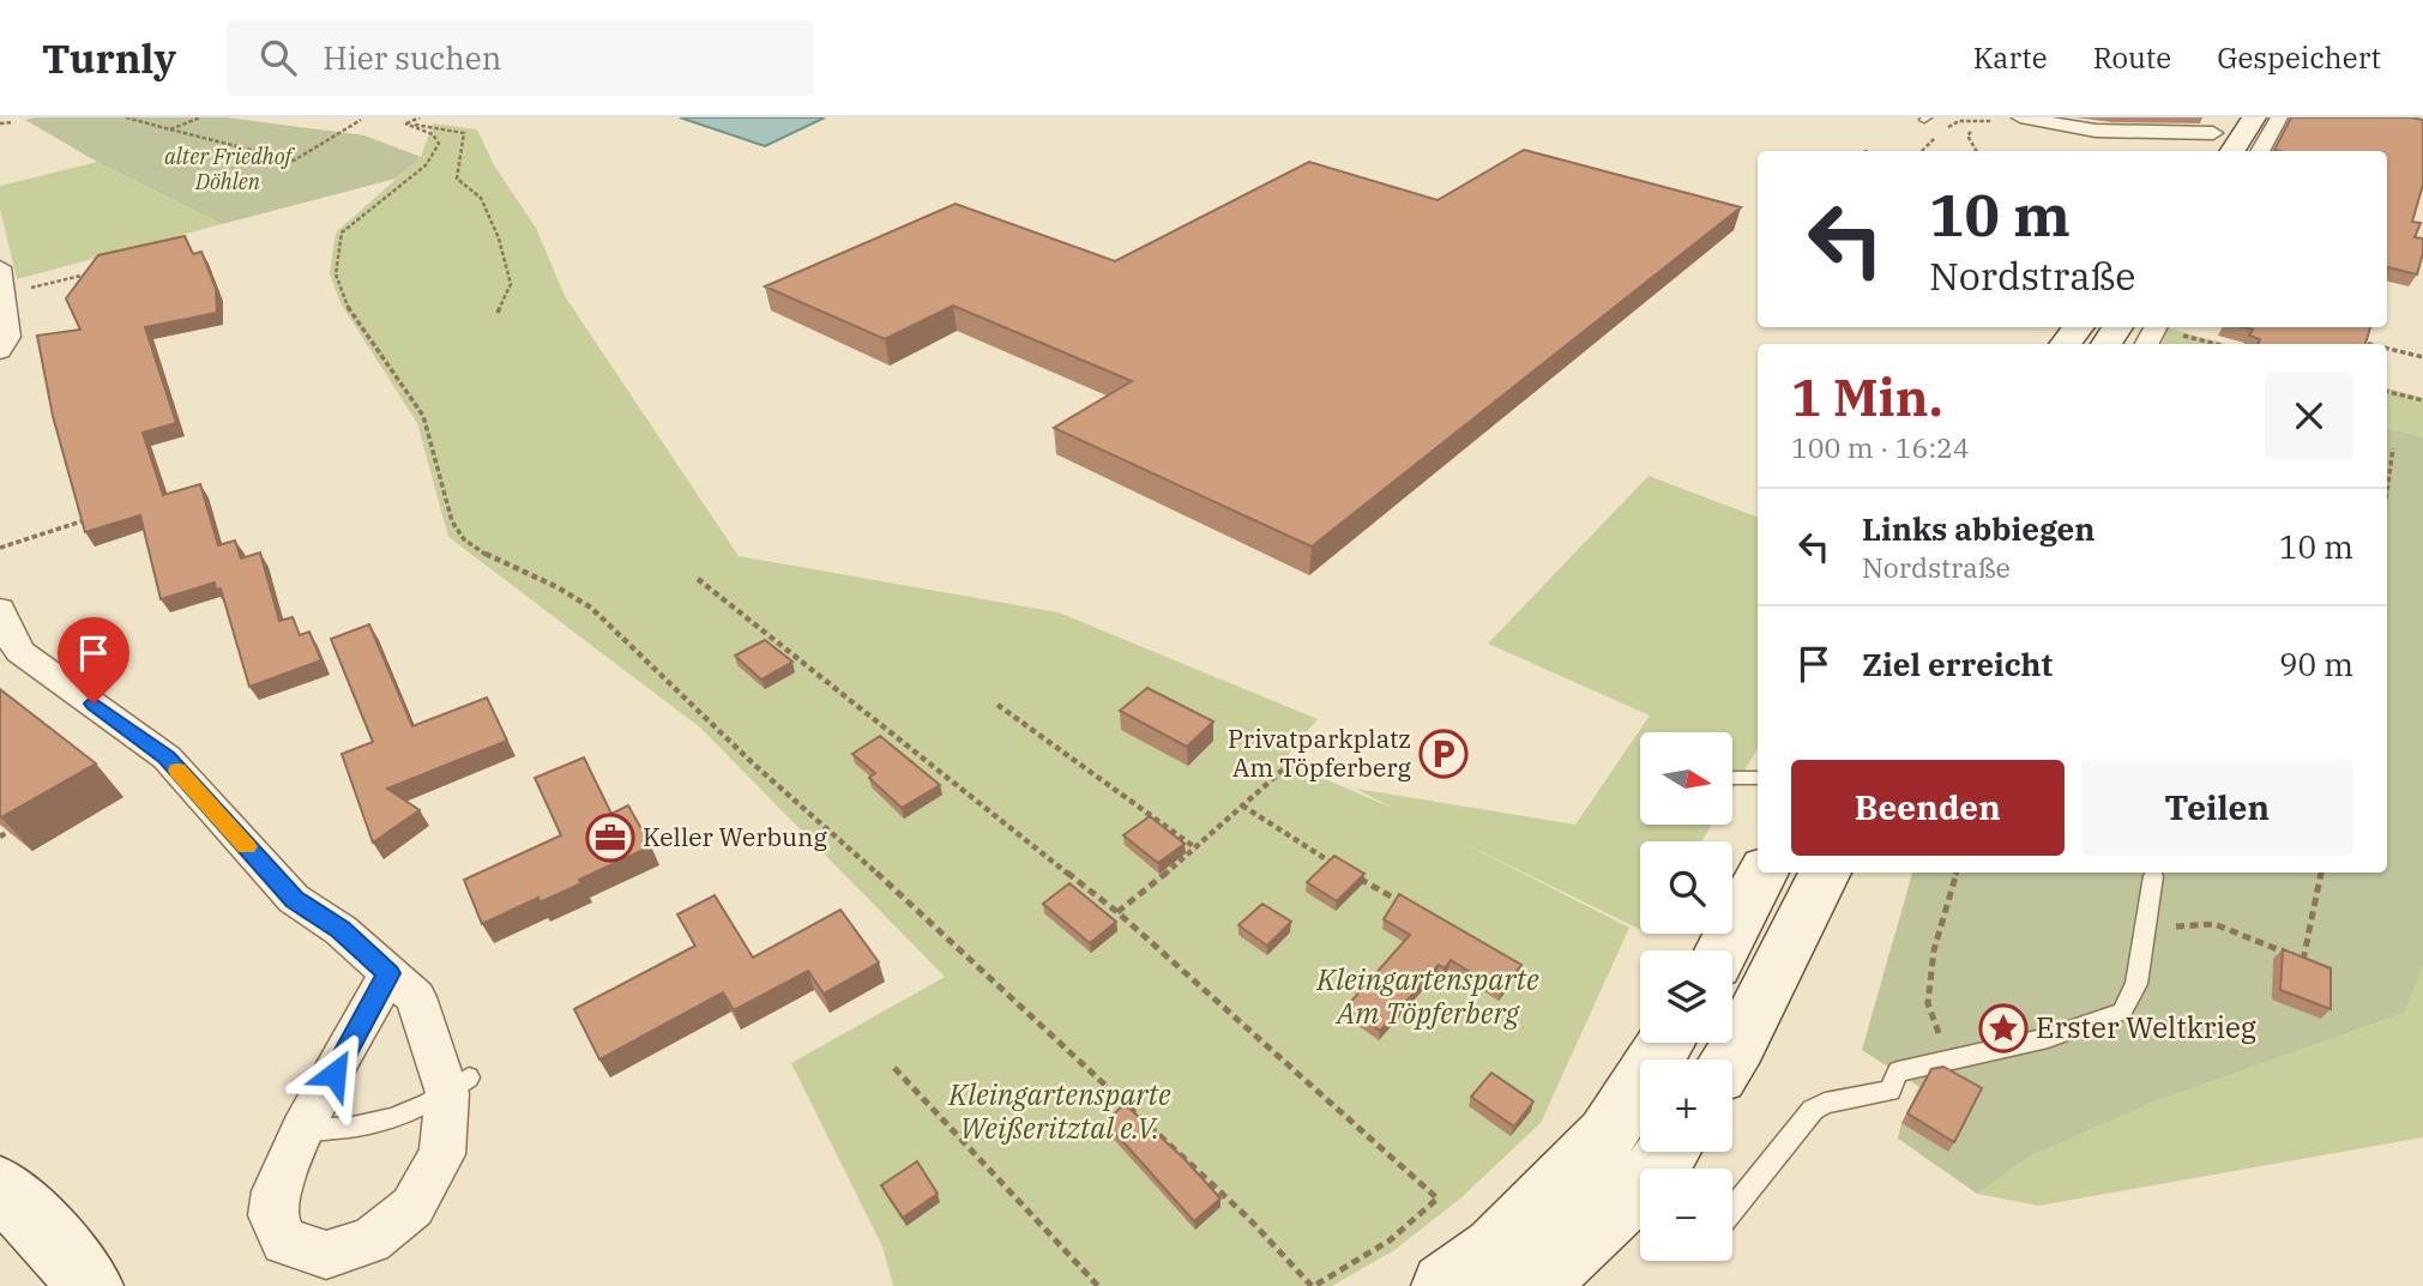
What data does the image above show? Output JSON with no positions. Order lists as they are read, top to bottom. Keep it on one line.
{"parks":["alter Friedhof Döhlen","Kleingartensparte Am Töpferberg","Kleingartensparte Weißeritztal e.V."],"places":{"parking":["Privatparkplatz Am Töpferberg"],"office":["Keller Werbung"],"place":["Erster Weltkrieg"]},"north":"right","page":{"header":"Turnly","search":"Hier suchen","nav":["Karte","Route","Gespeichert"],"turn":["10 m","Nordstraße"],"heading":["1 Min.","100 m · 16:24"],"list":[{"name":"Links abbiegen","note":"Nordstraße","value":"10 m"},{"name":"Ziel erreicht","value":"90 m"}],"map_buttons":["+","−"],"buttons":["Beenden","Teilen"]}}
